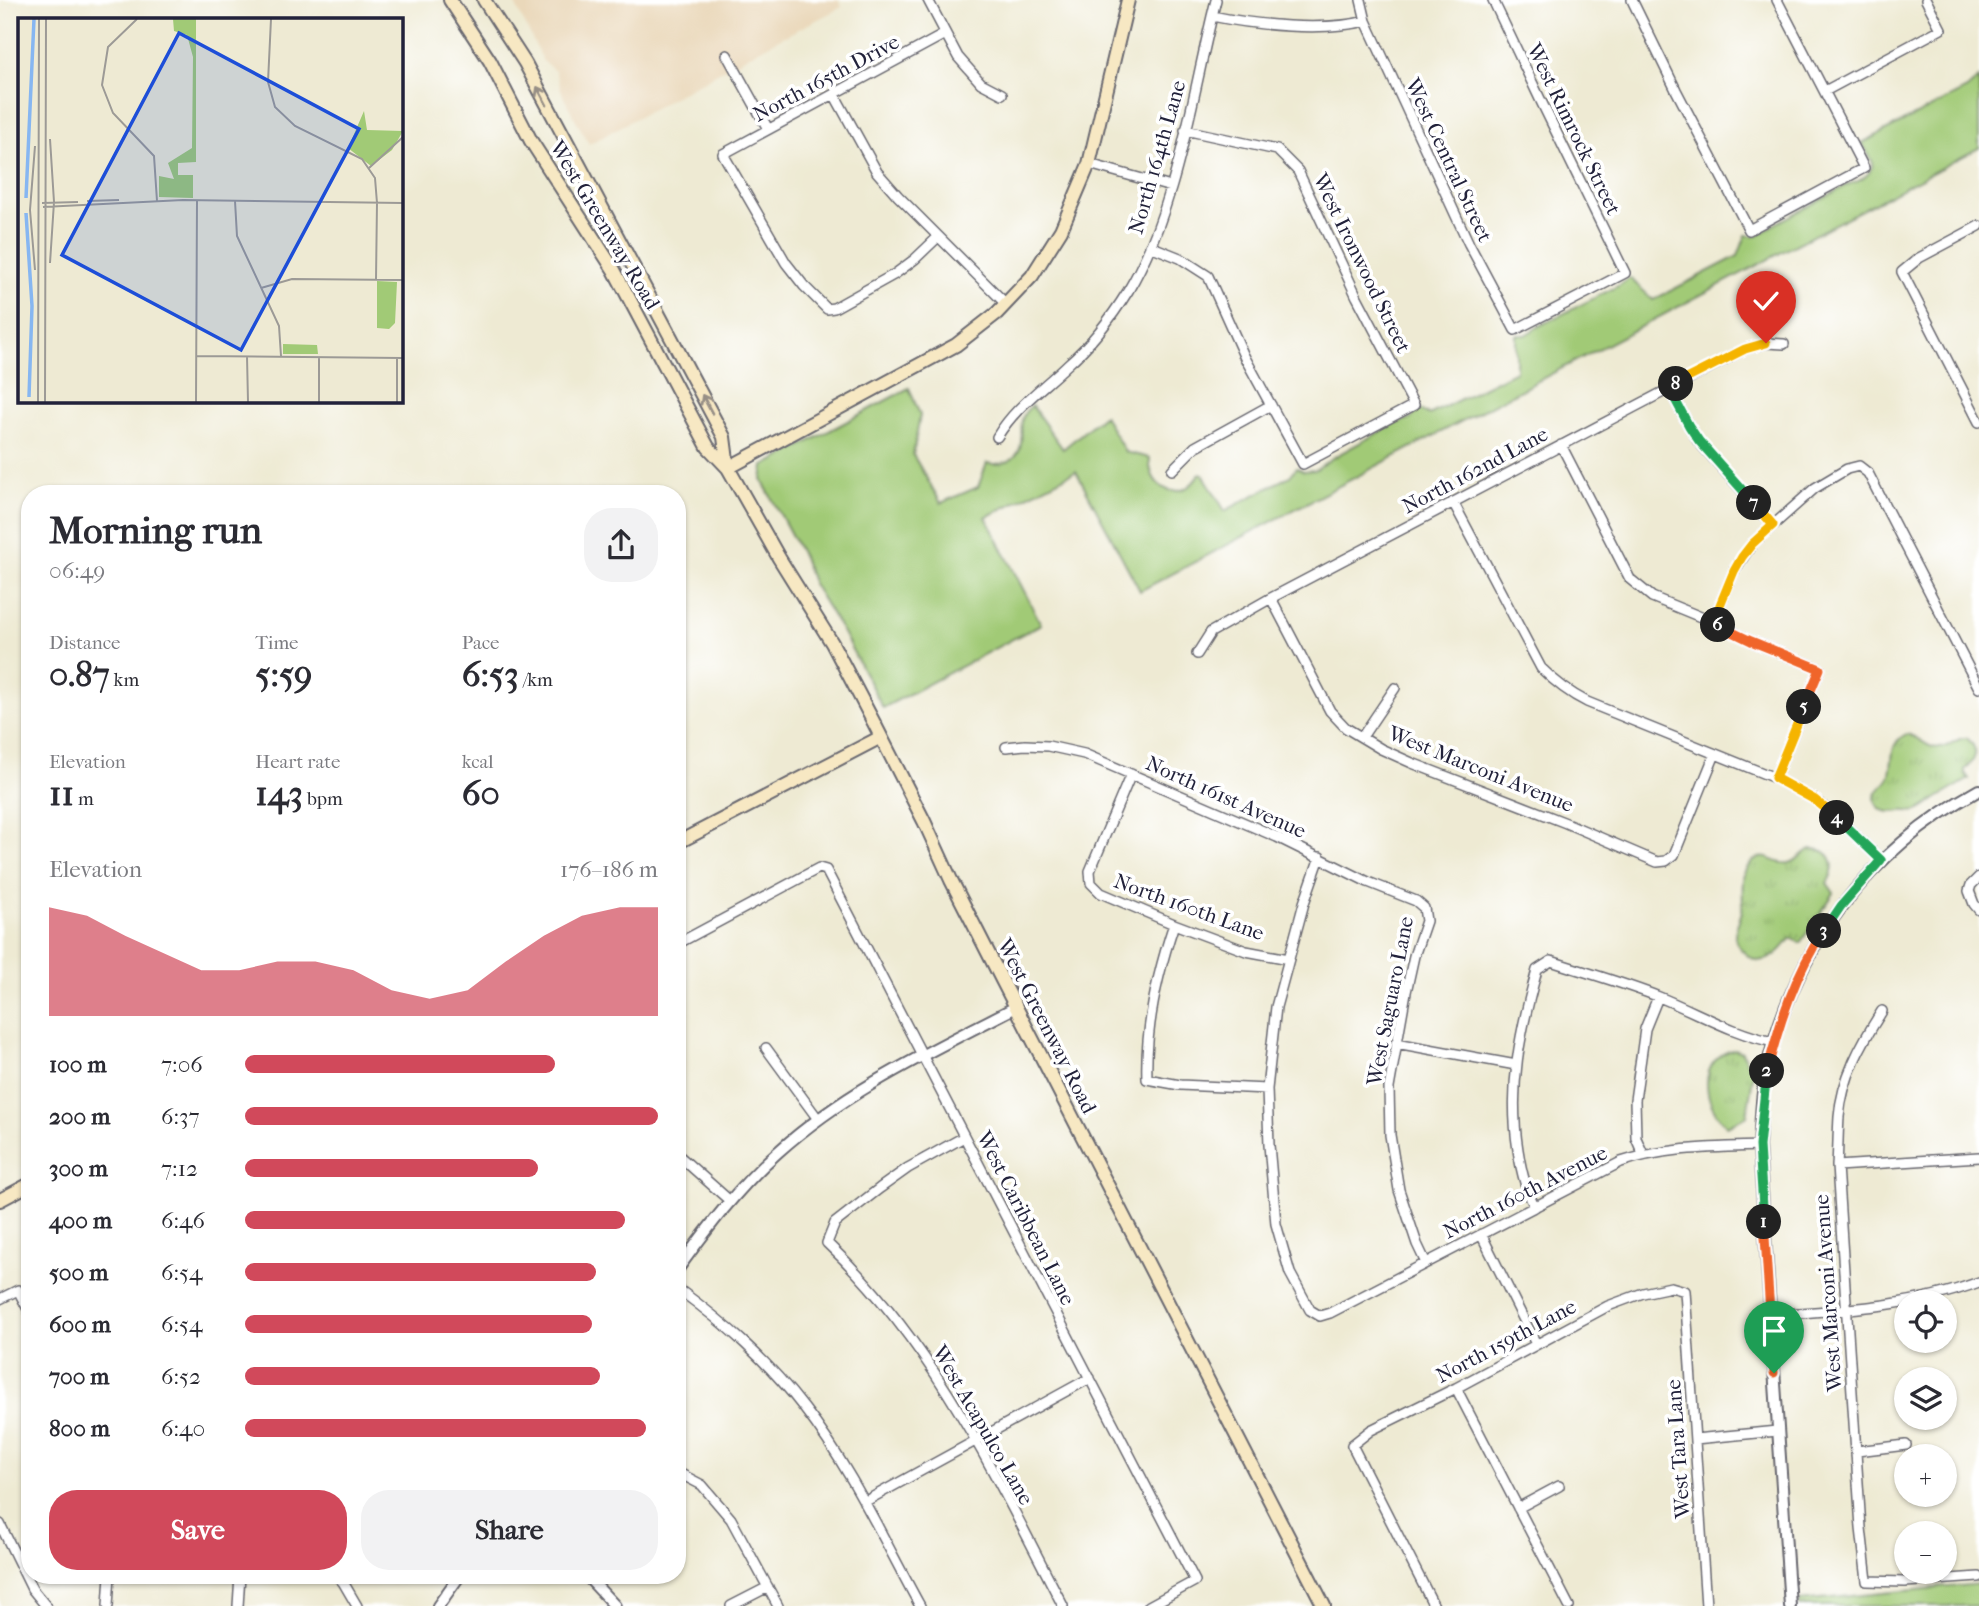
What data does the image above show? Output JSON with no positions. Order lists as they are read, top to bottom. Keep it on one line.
{"streets":{"main road":["West Greenway Road"],"street":["North 165th Drive","West Rimrock Street","North 164th Lane","West Central Street","West Ironwood Street","North 162nd Lane","West Marconi Avenue","North 161st Avenue","North 160th Lane","West Saguaro Lane","North 160th Avenue","West Caribbean Lane","North 159th Lane","West Acapulco Lane","West Tara Lane"]},"crossings":[["West Rimrock Street","West Central Street"],["North 164th Lane","West Ironwood Street"],["North 162nd Lane","West Marconi Avenue"],["North 161st Avenue","West Saguaro Lane"],["West Saguaro Lane","North 160th Avenue"],["West Caribbean Lane","West Acapulco Lane"],["North 159th Lane","West Tara Lane"]],"page":{"pins":["8","7","6","5","4","3","2","1"],"heading":["Morning run","06:49"],"stats":[["Distance","0.87 km"],["Time","5:59"],["Pace","6:53 /km"],["Elevation","11 m"],["Heart rate","143 bpm"],["kcal","60"]],"chart":["Elevation","176–186 m"],"list":[{"name":"100 m","note":"7:06"},{"name":"200 m","note":"6:37"},{"name":"300 m","note":"7:12"},{"name":"400 m","note":"6:46"},{"name":"500 m","note":"6:54"},{"name":"600 m","note":"6:54"},{"name":"700 m","note":"6:52"},{"name":"800 m","note":"6:40"}],"map_buttons":["+","−"],"buttons":["Save","Share"]}}
